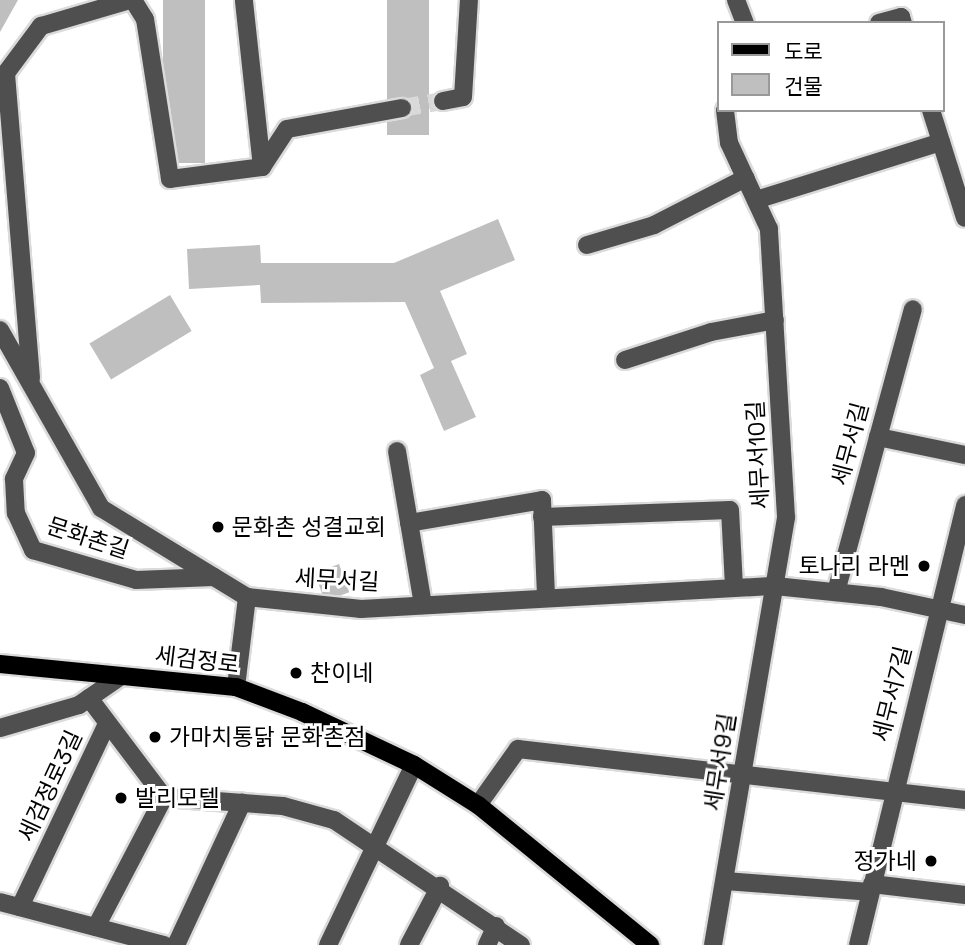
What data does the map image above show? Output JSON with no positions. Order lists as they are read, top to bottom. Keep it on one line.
{"streets":{"main road":["세검정로"],"street":["세무서길","세무서10길","문화촌길","세무서7길","세무서9길","세검정로3길"]},"crossings":[["세무서길","세무서10길"],["세무서길","문화촌길"],["세무서길","세무서7길"],["세무서길","세무서9길"],["세무서10길","세무서9길"],["세검정로","세검정로3길"]],"places":["문화촌 성결교회","토나리 라멘","찬이네","가마치통닭 문화촌점","발리모텔","정가네"],"legend":["도로","건물"]}
